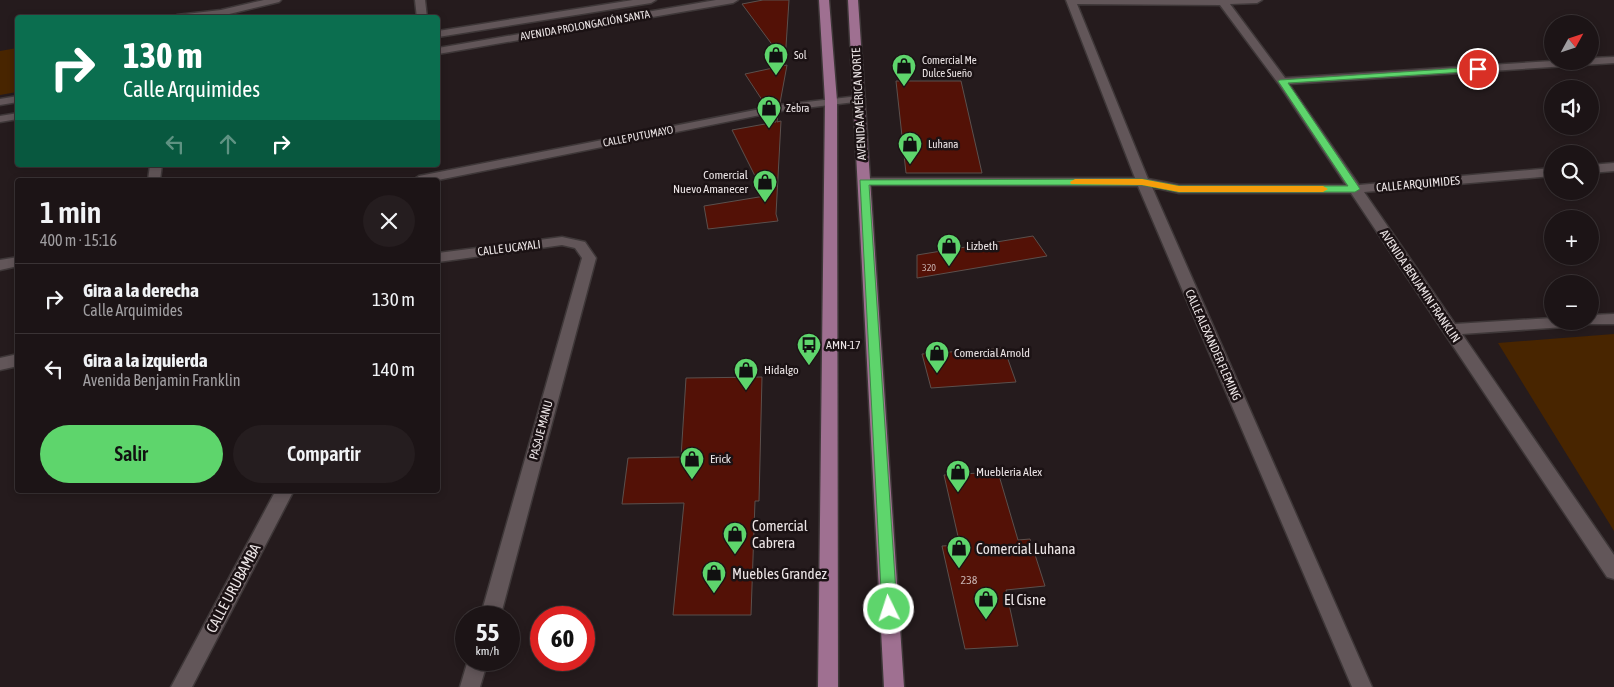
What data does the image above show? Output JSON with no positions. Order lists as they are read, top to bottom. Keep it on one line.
{"streets":{"main road":["AVENIDA AMÉRICA NORTE"],"street":["AVENIDA PROLONGACIÓN SANTA","CALLE PUTUMAYO","CALLE ARQUIMIDES","CALLE UCAYALI","AVENIDA BENJAMIN FRANKLIN","CALLE ALEXANDER FLEMING","PASAJE MANU","CALLE URUBAMBA"]},"crossings":[["AVENIDA AMÉRICA NORTE","CALLE PUTUMAYO"],["AVENIDA AMÉRICA NORTE","CALLE ARQUIMIDES"],["CALLE ARQUIMIDES","AVENIDA BENJAMIN FRANKLIN"],["CALLE ARQUIMIDES","CALLE ALEXANDER FLEMING"],["CALLE UCAYALI","PASAJE MANU"]],"places":{"shop":["Sol","Comercial Me Dulce Sueño","Zebra","Luhana","Comercial Nuevo Amanecer","Lizbeth","Comercial Arnold","Hidalgo","Erick","Muebleria Alex","Comercial Cabrera","Comercial Luhana","Muebles Grandez","El Cisne"],"bus stop":["AMN-17"]},"house_numbers":["320","238"],"north":"top right","page":{"map_buttons":["+","−"],"turn":["130 m","Calle Arquimides"],"heading":["1 min","400 m · 15:16"],"list":[{"name":"Gira a la derecha","note":"Calle Arquimides","value":"130 m"},{"name":"Gira a la izquierda","note":"Avenida Benjamin Franklin","value":"140 m"}],"buttons":["Salir","Compartir"],"speed":"55 km/h","limit":"60"}}
